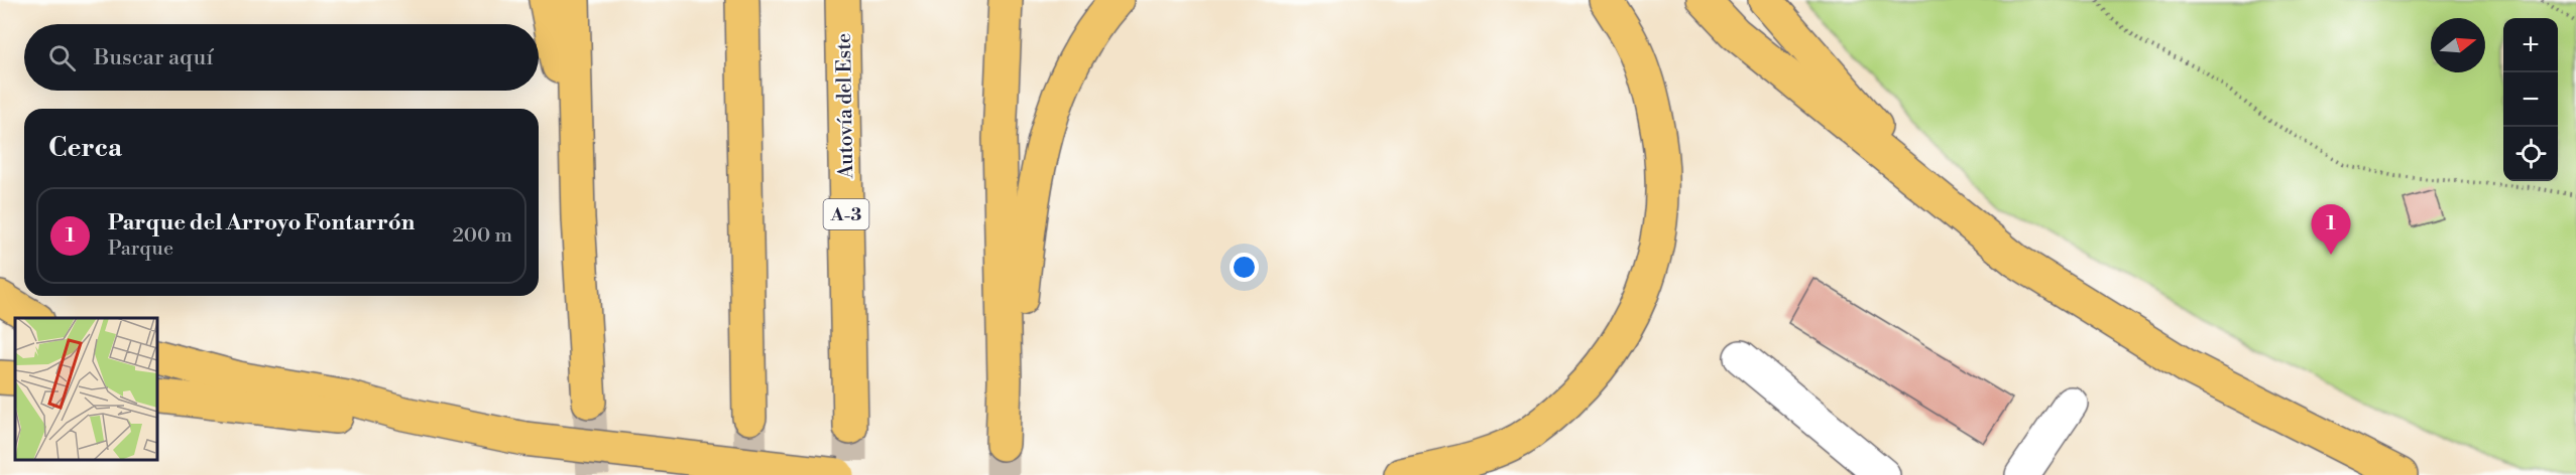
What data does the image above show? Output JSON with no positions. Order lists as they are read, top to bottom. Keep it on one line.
{"streets":{"highway":["Autovía del Este","A-3"]},"north":"right","page":{"map_buttons":["+","−"],"search":"Buscar aquí","heading":"Cerca","list":[{"mark":"1","name":"Parque del Arroyo Fontarrón","note":"Parque","value":"200 m"}],"pins":"1"}}
